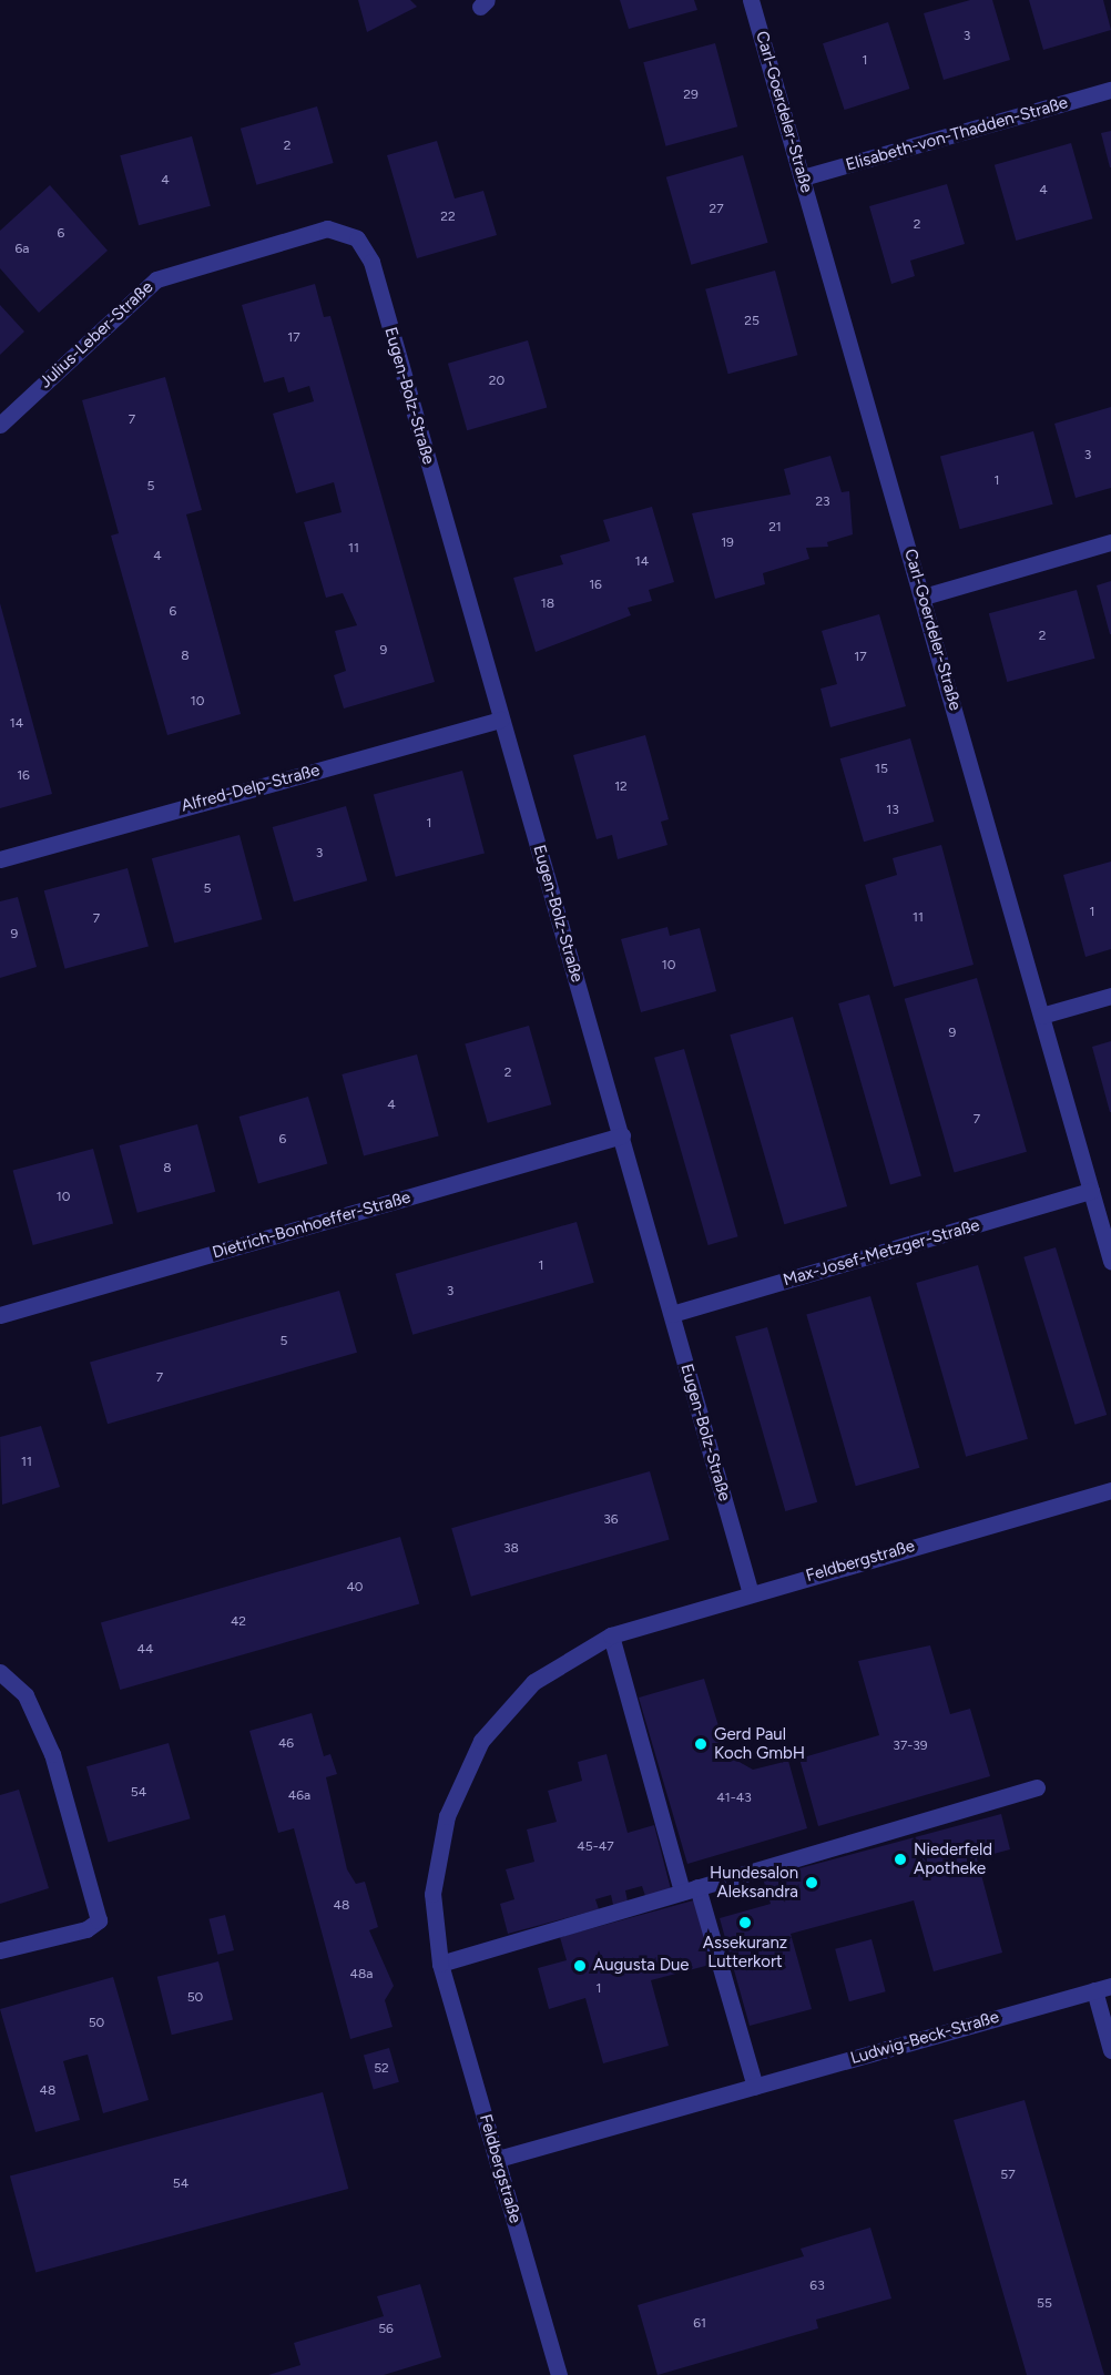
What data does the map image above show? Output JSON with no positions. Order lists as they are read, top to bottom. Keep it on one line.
{"streets":{"street":["Carl-Goerdeler-Straße","Elisabeth-von-Thadden-Straße","Julius-Leber-Straße","Eugen-Bolz-Straße","Alfred-Delp-Straße","Dietrich-Bonhoeffer-Straße","Max-Josef-Metzger-Straße","Feldbergstraße","Ludwig-Beck-Straße"]},"crossings":[["Carl-Goerdeler-Straße","Elisabeth-von-Thadden-Straße"],["Carl-Goerdeler-Straße","Max-Josef-Metzger-Straße"],["Julius-Leber-Straße","Eugen-Bolz-Straße"],["Eugen-Bolz-Straße","Alfred-Delp-Straße"],["Eugen-Bolz-Straße","Dietrich-Bonhoeffer-Straße"],["Eugen-Bolz-Straße","Max-Josef-Metzger-Straße"],["Eugen-Bolz-Straße","Feldbergstraße"],["Feldbergstraße","Ludwig-Beck-Straße"]],"places":["Gerd Paul Koch GmbH","Niederfeld Apotheke","Hundesalon Aleksandra","Assekuranz Lutterkort","Augusta Due"],"house_numbers":["3","1","29","2","4","4","27","22","2","6","6a","25","17","20","7","3","1","5","23","21","19","11","4","14","16","18","6","2","9","8","17","10","14","15","16","12","13","1","3","5","1","11","7","9","10","9","2","4","7","6","8","10","1","3","5","7","11","36","38","40","42","44","46","37-39","54","46a","41-43","45-47","48","48a","1","50","50","52","48","57","54","63","55","61","56"]}
